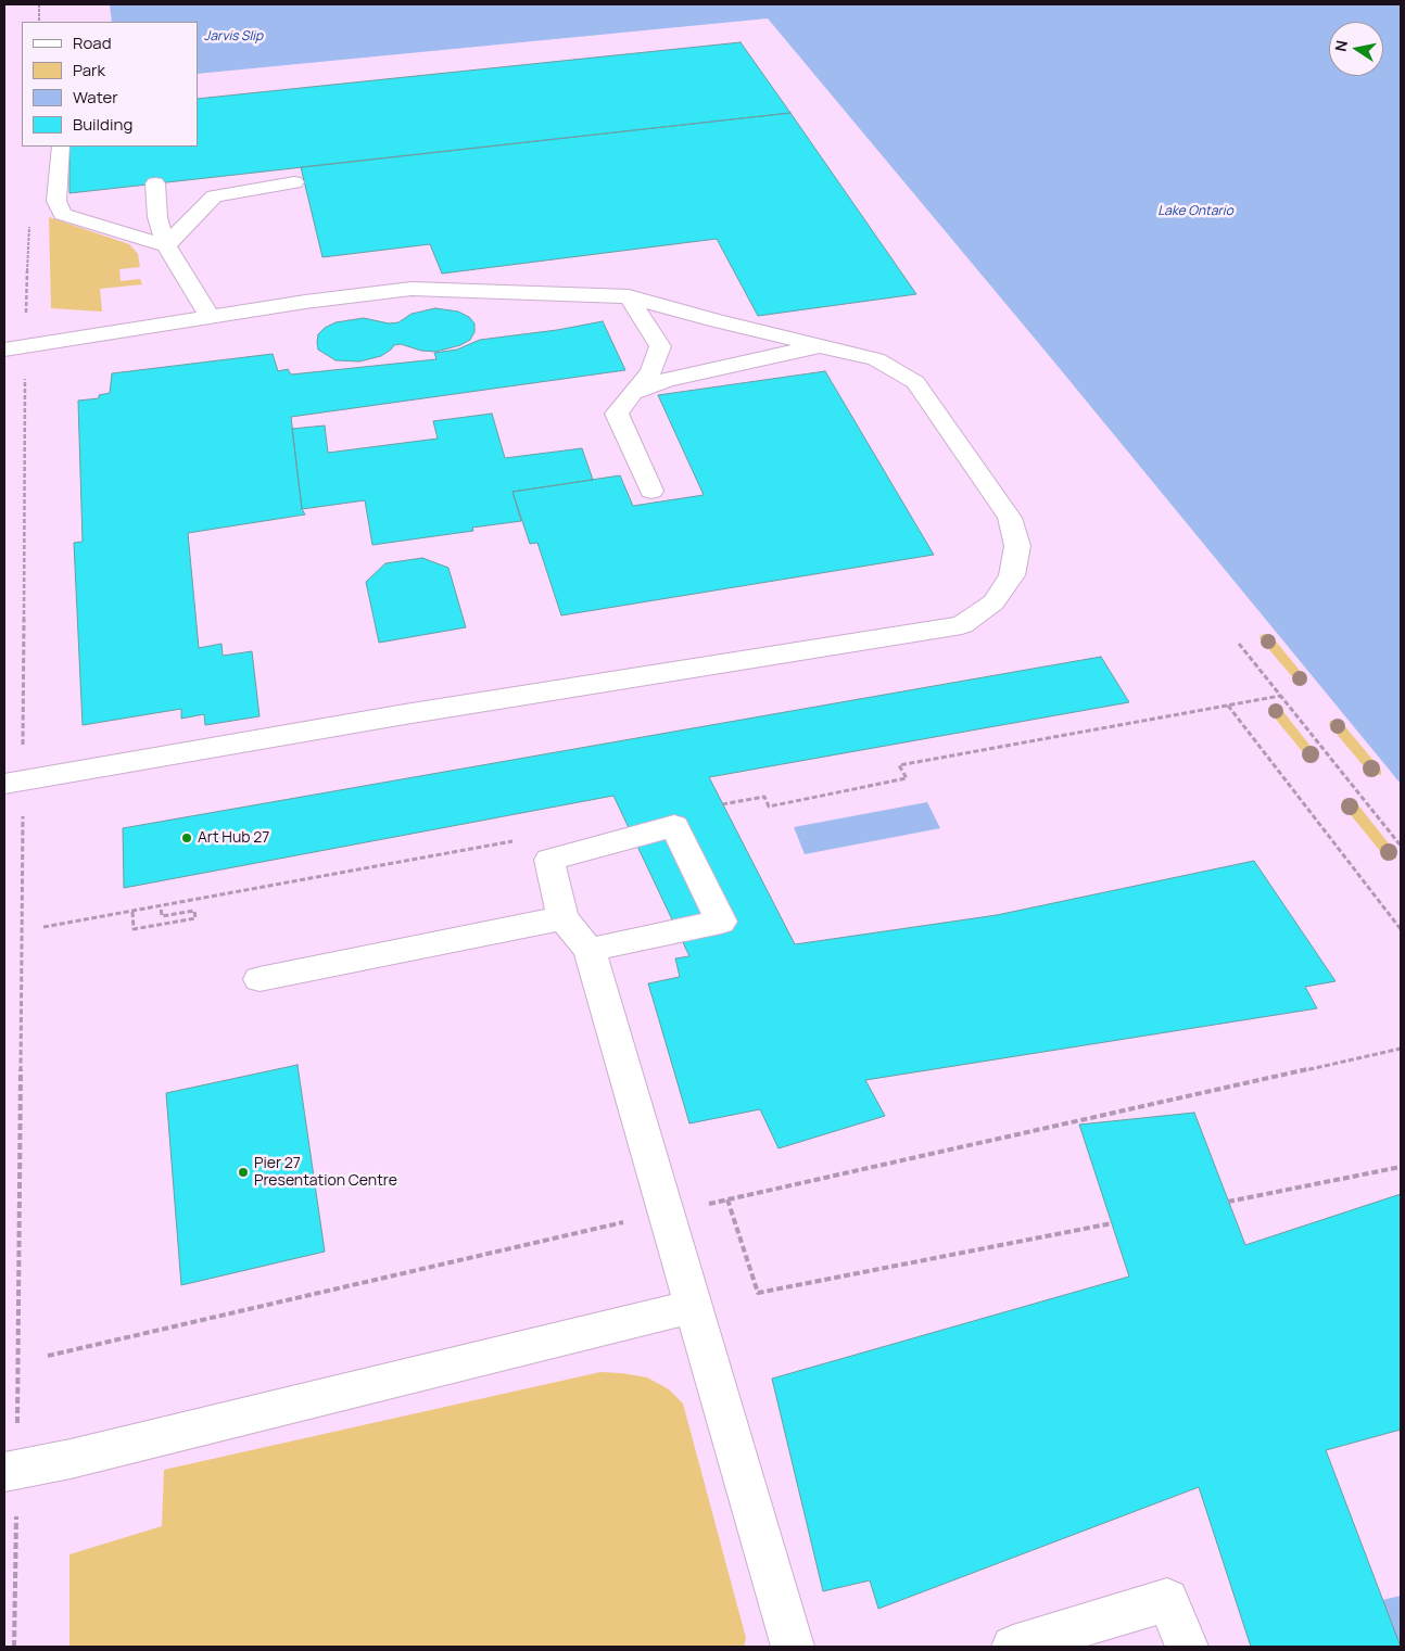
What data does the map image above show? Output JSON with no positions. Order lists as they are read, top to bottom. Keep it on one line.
{"water":["Jarvis Slip","Lake Ontario"],"places":["Art Hub 27","Pier 27 Presentation Centre"],"legend":["Road","Park","Water","Building"],"north":"left"}
